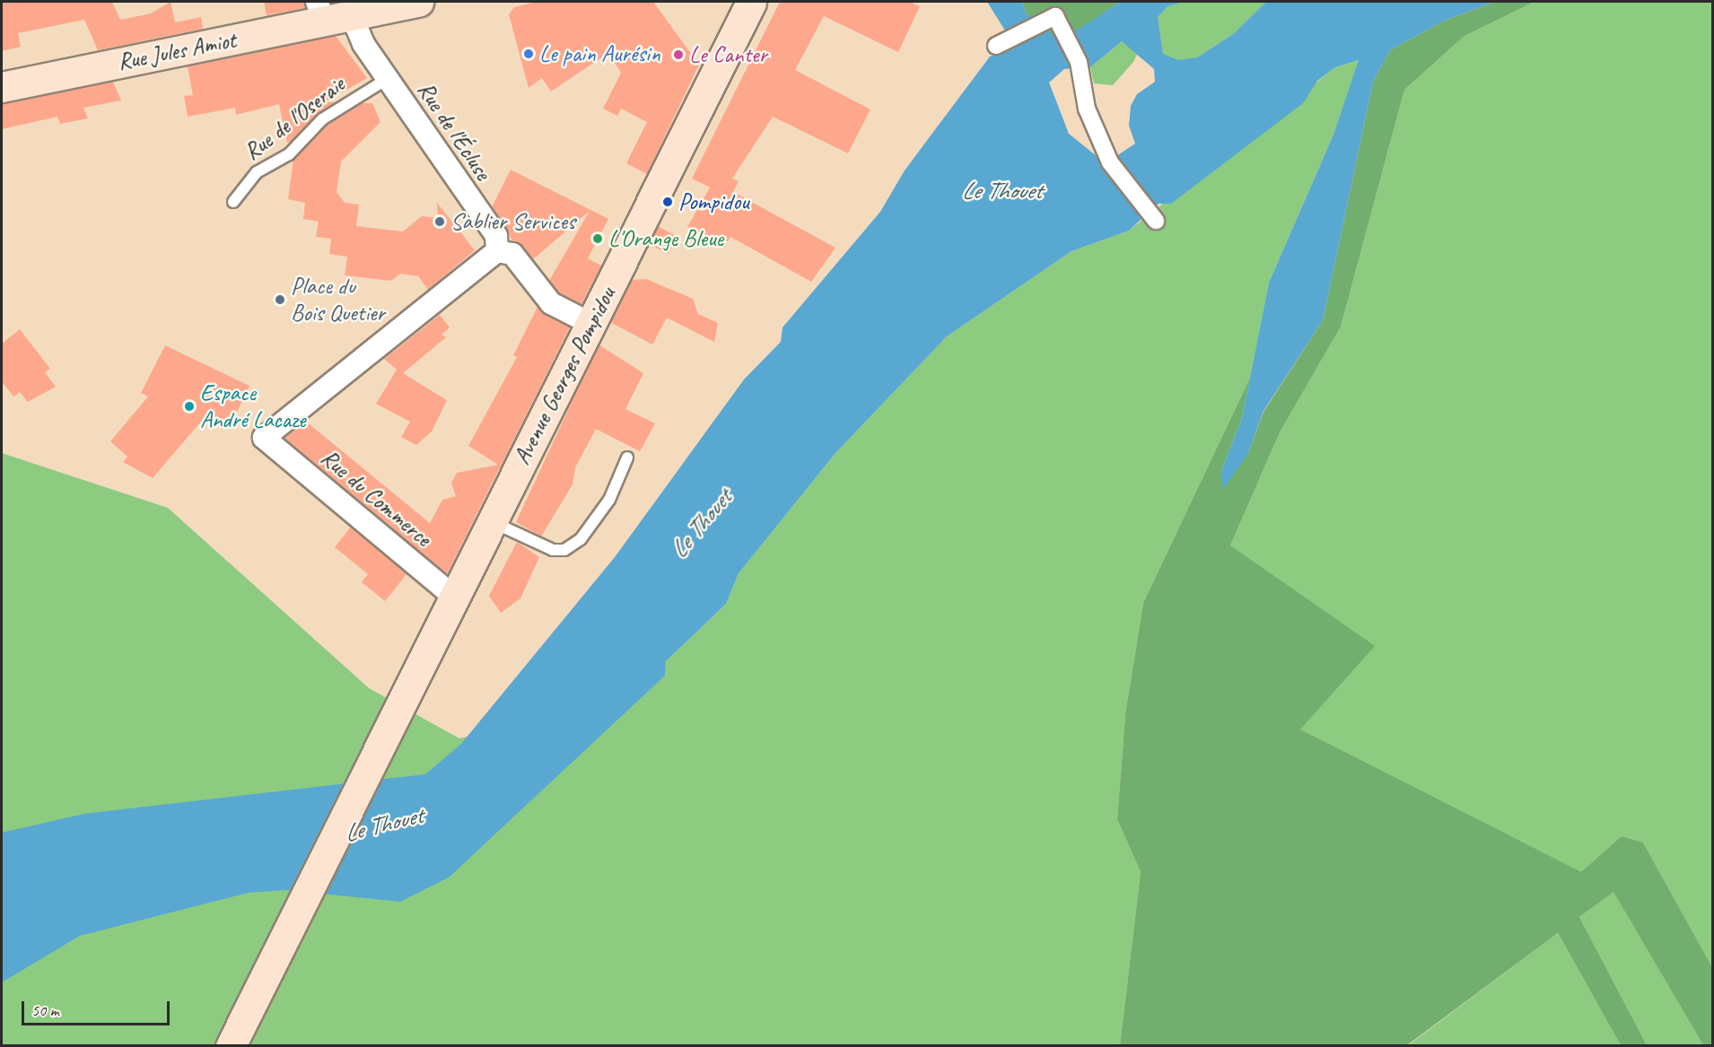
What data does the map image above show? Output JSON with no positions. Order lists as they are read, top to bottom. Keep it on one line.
{"streets":{"main road":["Rue Jules Amiot","Avenue Georges Pompidou"],"street":["Rue de l'Écluse","Rue du Commerce"],"lane":["Rue de l'Oseraie"]},"crossings":[["Rue Jules Amiot","Rue de l'Écluse"],["Rue de l'Oseraie","Rue de l'Écluse"],["Rue de l'Écluse","Rue du Commerce"],["Avenue Georges Pompidou","Rue du Commerce"]],"water":["Le Thouet"],"places":["Le pain Aurésin","Le Canter","Pompidou","Sablier Services","L'Orange Bleue","Place du Bois Quetier","Espace André Lacaze"],"scale_bar":"50 m"}
